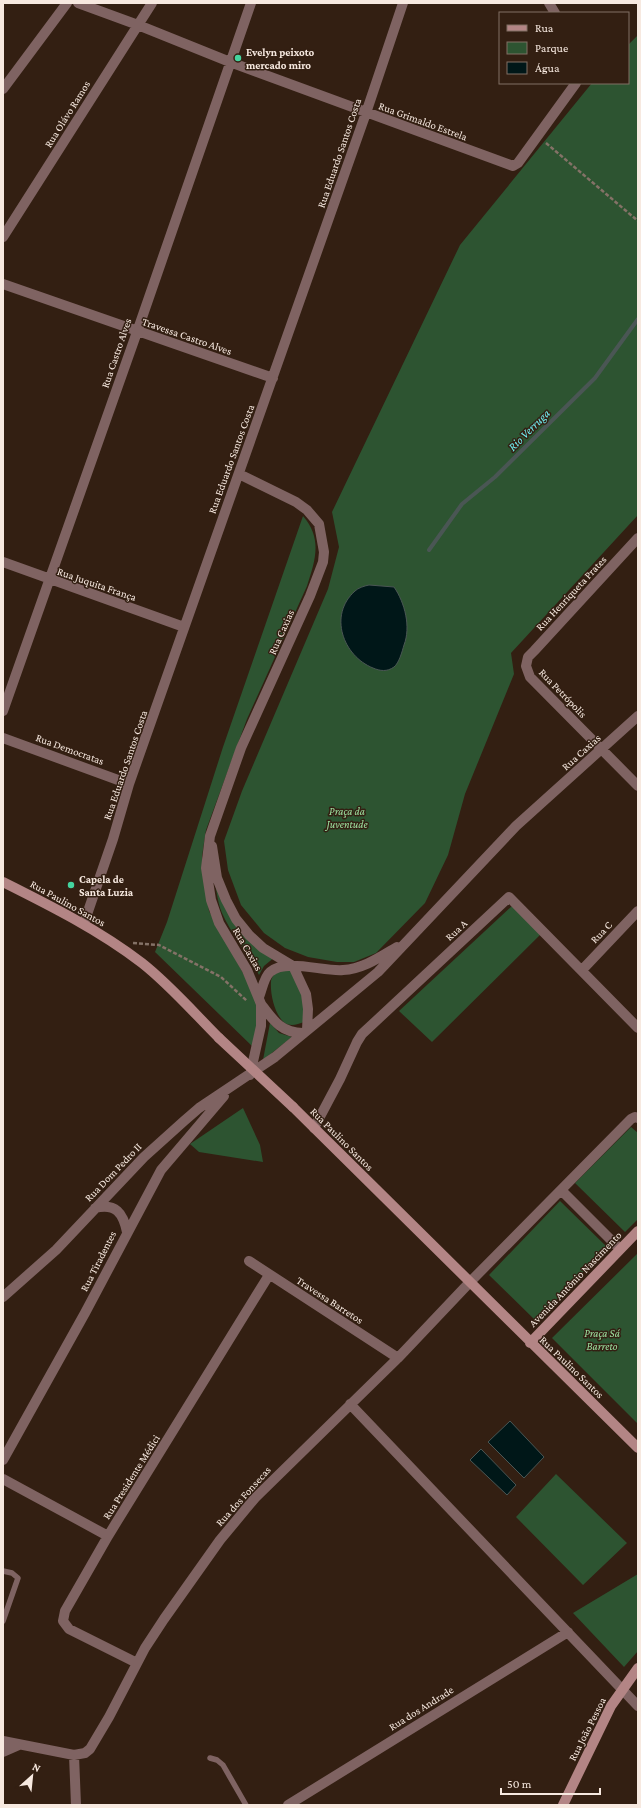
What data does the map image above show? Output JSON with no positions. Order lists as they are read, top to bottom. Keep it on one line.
{"streets":{"main road":["Rua Paulino Santos","Avenida Antônio Nascimento","Rua João Pessoa"],"street":["Rua Olávo Ramos","Rua Grimaldo Estrela","Rua Eduardo Santos Costa","Travessa Castro Alves","Rua Castro Alves","Rua Juquita França","Rua Henriqueta Prates","Rua Caxias","Rua Petrópolis","Rua Democratas","Rua A","Rua C","Rua Dom Pedro II","Rua Tiradentes","Travessa Barretos","Rua Presidente Médici","Rua dos Fonsecas","Rua dos Andrade"]},"crossings":[["Rua Olávo Ramos","Rua Grimaldo Estrela"],["Rua Grimaldo Estrela","Rua Eduardo Santos Costa"],["Rua Grimaldo Estrela","Rua Castro Alves"],["Rua Eduardo Santos Costa","Travessa Castro Alves"],["Rua Eduardo Santos Costa","Rua Juquita França"],["Rua Eduardo Santos Costa","Rua Caxias"],["Rua Eduardo Santos Costa","Rua Democratas"],["Rua Eduardo Santos Costa","Rua Paulino Santos"],["Travessa Castro Alves","Rua Castro Alves"],["Rua Castro Alves","Rua Juquita França"],["Rua Henriqueta Prates","Rua Petrópolis"],["Rua Caxias","Rua Petrópolis"],["Rua Caxias","Rua Dom Pedro II"],["Rua Paulino Santos","Rua A"],["Rua Paulino Santos","Avenida Antônio Nascimento"],["Rua Paulino Santos","Rua dos Fonsecas"],["Rua A","Rua C"],["Rua Dom Pedro II","Rua Tiradentes"],["Travessa Barretos","Rua Presidente Médici"],["Travessa Barretos","Rua dos Fonsecas"],["Rua Presidente Médici","Rua dos Fonsecas"]],"water":["Rio Verruga"],"parks":["Praça da Juventude","Praça Sá Barreto"],"places":["Evelyn peixoto mercado miro","Capela de Santa Luzia"],"legend":["Rua","Parque","Água"],"scale_bar":"50 m","north":"top right"}
